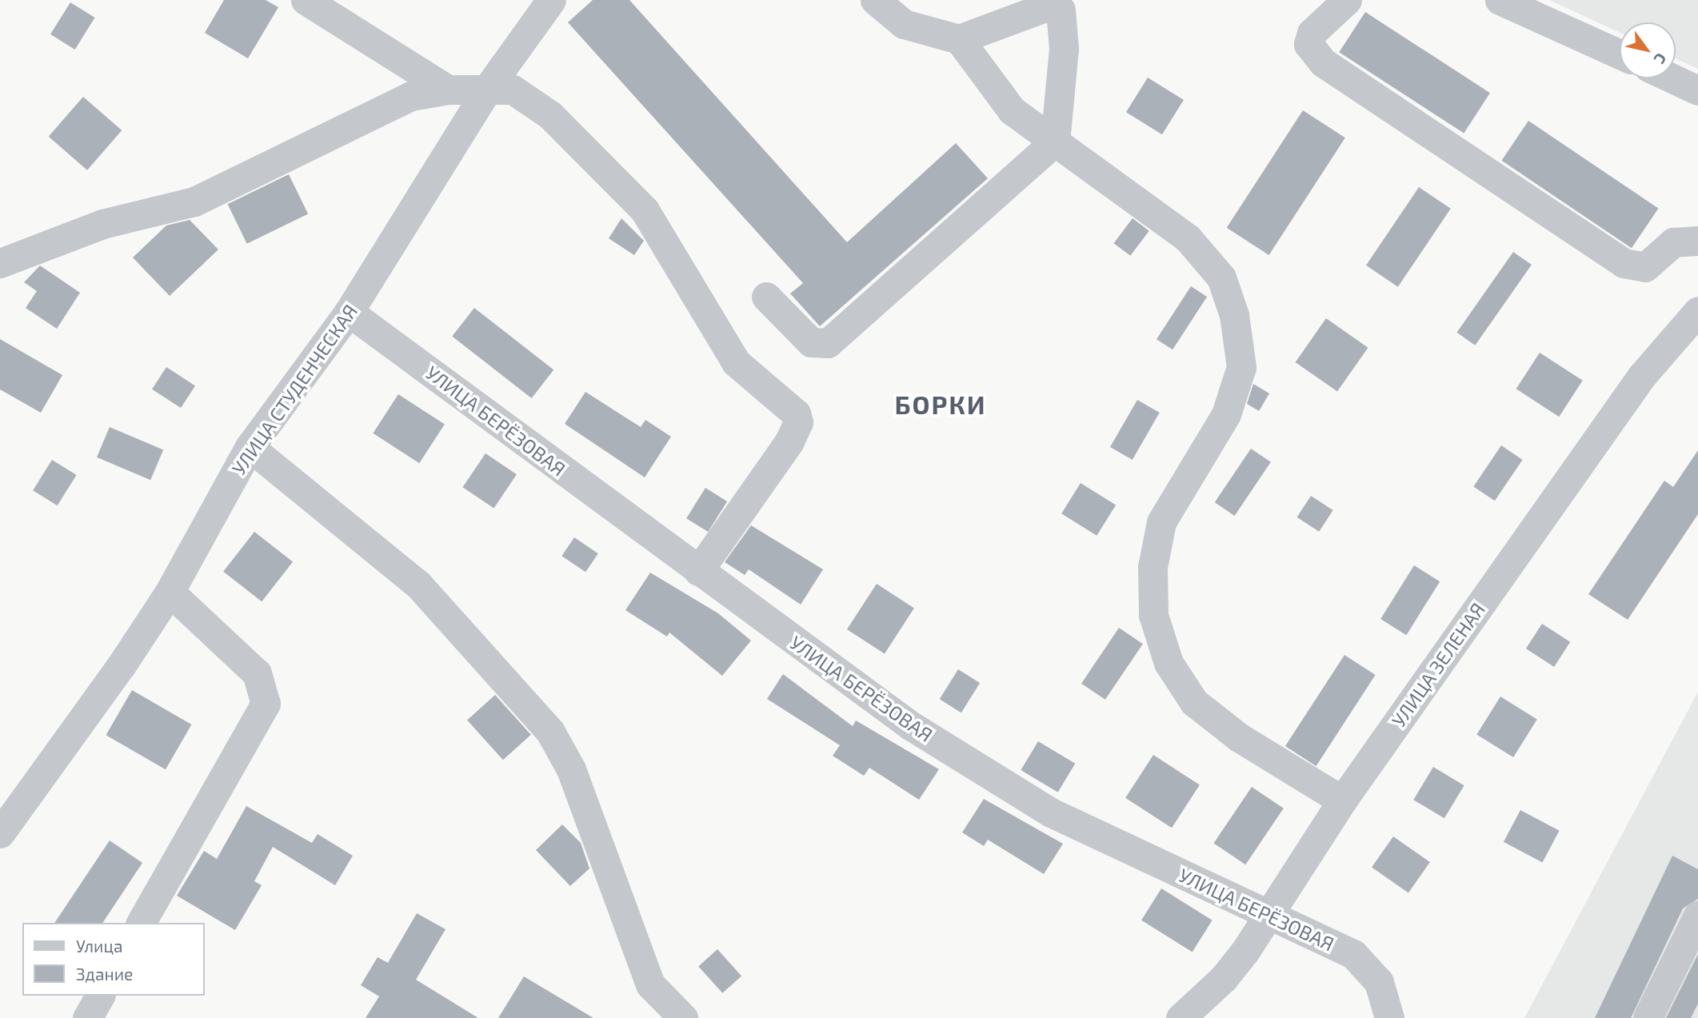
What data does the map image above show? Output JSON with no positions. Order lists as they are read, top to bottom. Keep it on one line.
{"streets":{"street":["УЛИЦА СТУДЕНЧЕСКАЯ","УЛИЦА БЕРЁЗОВАЯ","УЛИЦА ЗЕЛЕНАЯ"]},"crossings":[["УЛИЦА СТУДЕНЧЕСКАЯ","УЛИЦА БЕРЁЗОВАЯ"],["УЛИЦА БЕРЁЗОВАЯ","УЛИЦА ЗЕЛЕНАЯ"]],"districts":["БОРКИ"],"legend":["Улица","Здание"],"north":"bottom right"}
